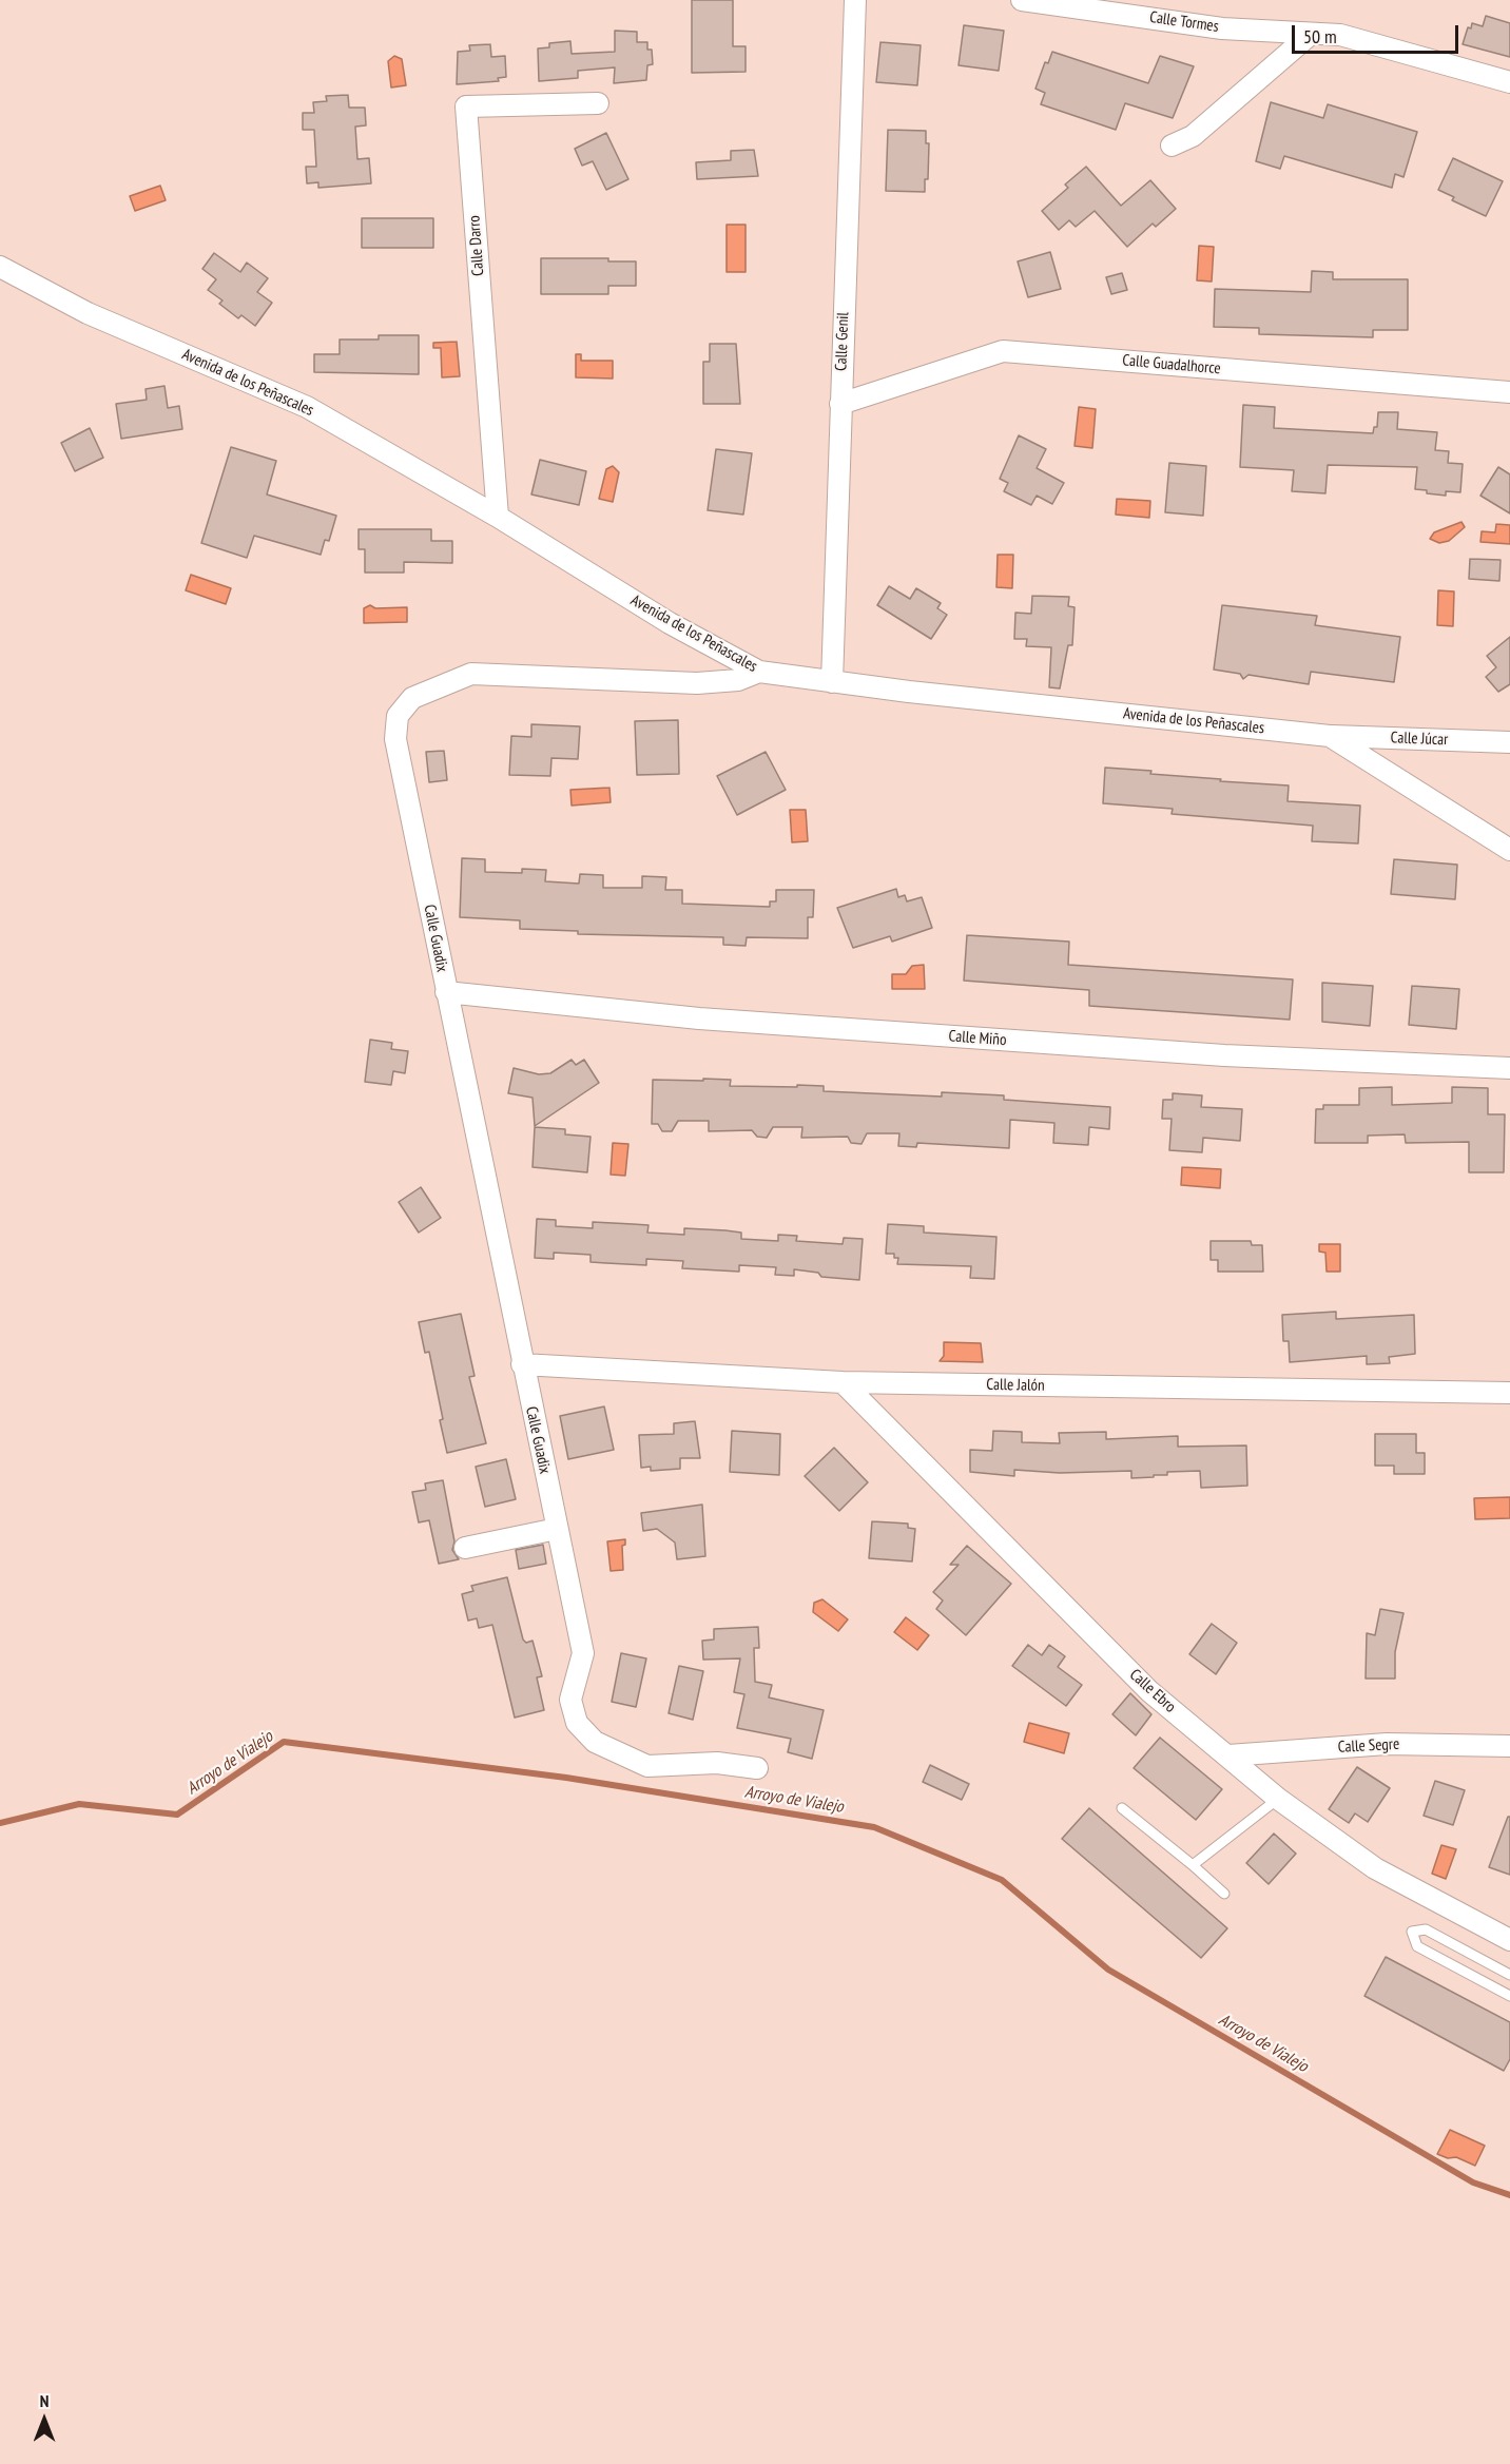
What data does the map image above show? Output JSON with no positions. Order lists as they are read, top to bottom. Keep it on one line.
{"streets":{"street":["Calle Tormes","Calle Darro","Calle Genil","Calle Guadalhorce","Avenida de los Peñascales","Calle Júcar","Calle Guadix","Calle Miño","Calle Jalón","Calle Ebro","Calle Segre"]},"crossings":[["Calle Darro","Avenida de los Peñascales"],["Calle Genil","Calle Guadalhorce"],["Calle Genil","Avenida de los Peñascales"],["Avenida de los Peñascales","Calle Júcar"],["Avenida de los Peñascales","Calle Guadix"],["Calle Guadix","Calle Miño"],["Calle Guadix","Calle Jalón"],["Calle Jalón","Calle Ebro"],["Calle Ebro","Calle Segre"]],"water":["Arroyo de Vialejo"],"scale_bar":"50 m","north":"top"}
